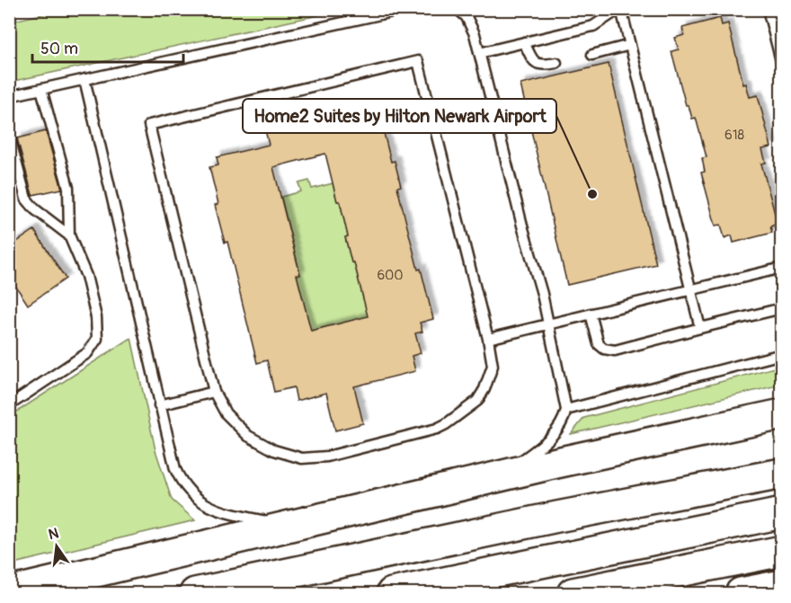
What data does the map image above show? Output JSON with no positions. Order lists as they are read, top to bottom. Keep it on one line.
{"places":["Home2 Suites by Hilton Newark Airport"],"house_numbers":["618","600"],"scale_bar":"50 m","north":"top"}
